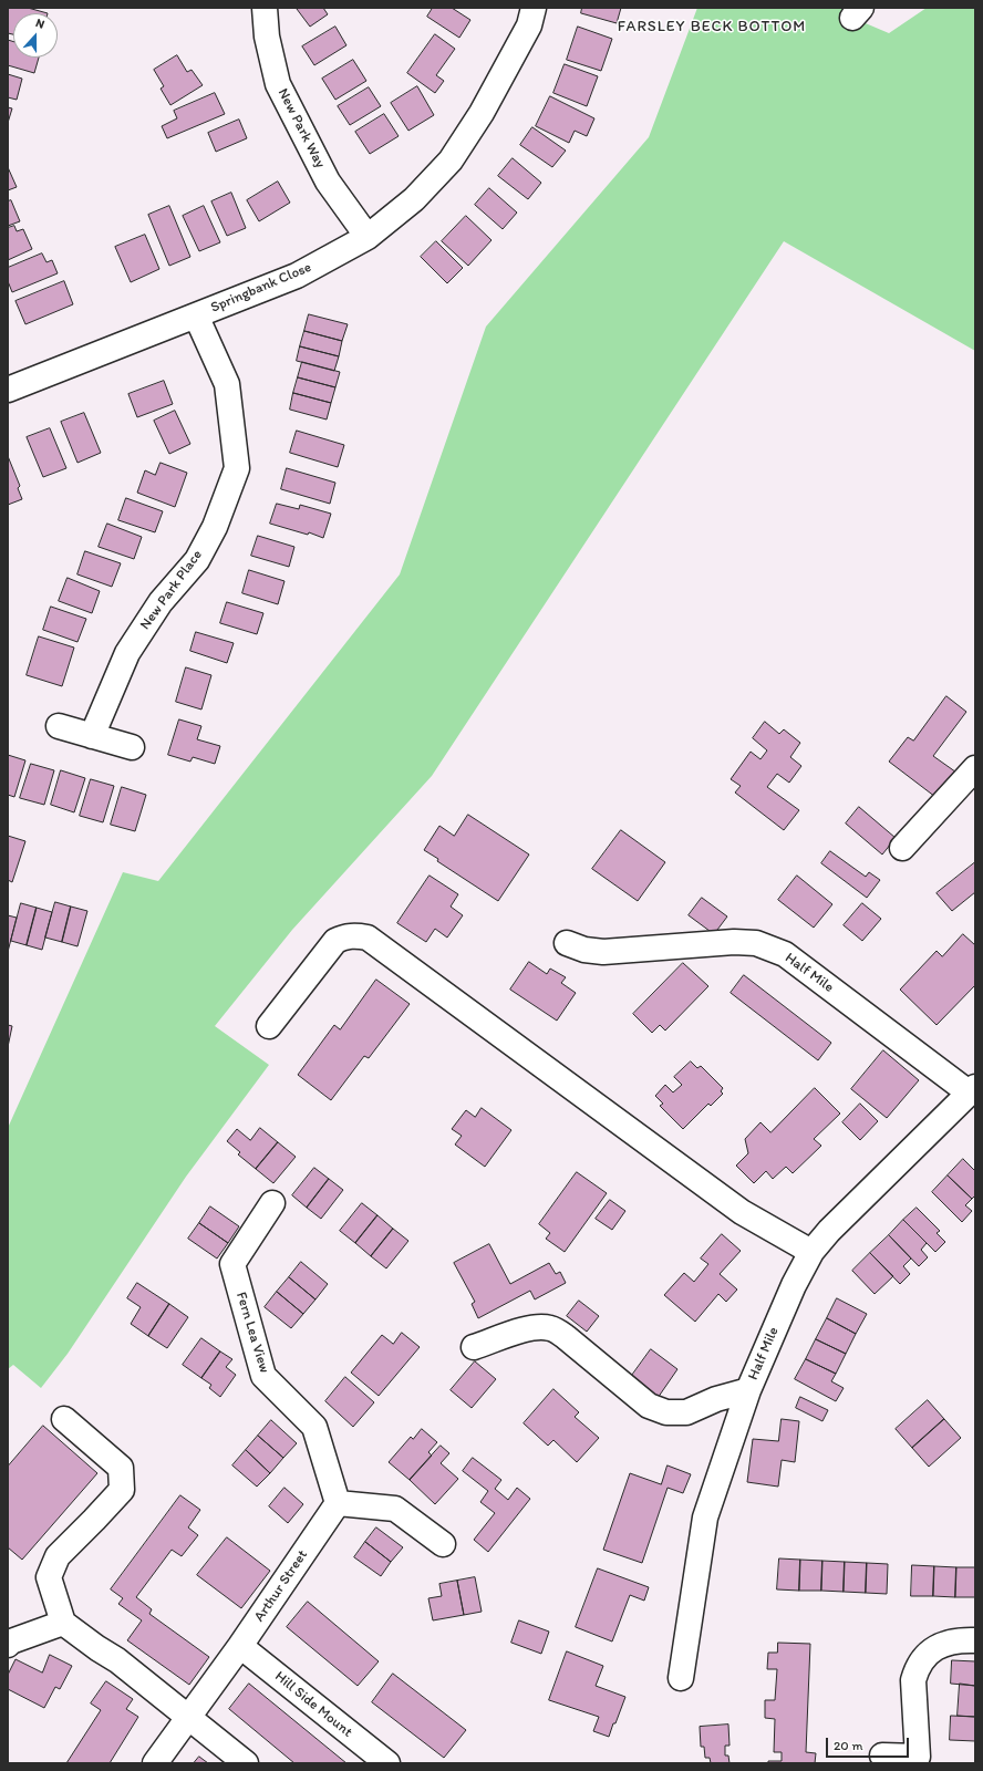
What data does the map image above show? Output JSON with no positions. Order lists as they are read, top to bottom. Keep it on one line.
{"streets":{"street":["New Park Way","Springbank Close","New Park Place","Half Mile","Fern Lea View","Arthur Street","Hill Side Mount"]},"crossings":[["New Park Way","Springbank Close"],["Springbank Close","New Park Place"],["Fern Lea View","Arthur Street"],["Arthur Street","Hill Side Mount"]],"districts":["FARSLEY BECK BOTTOM"],"scale_bar":"20 m","north":"top"}
